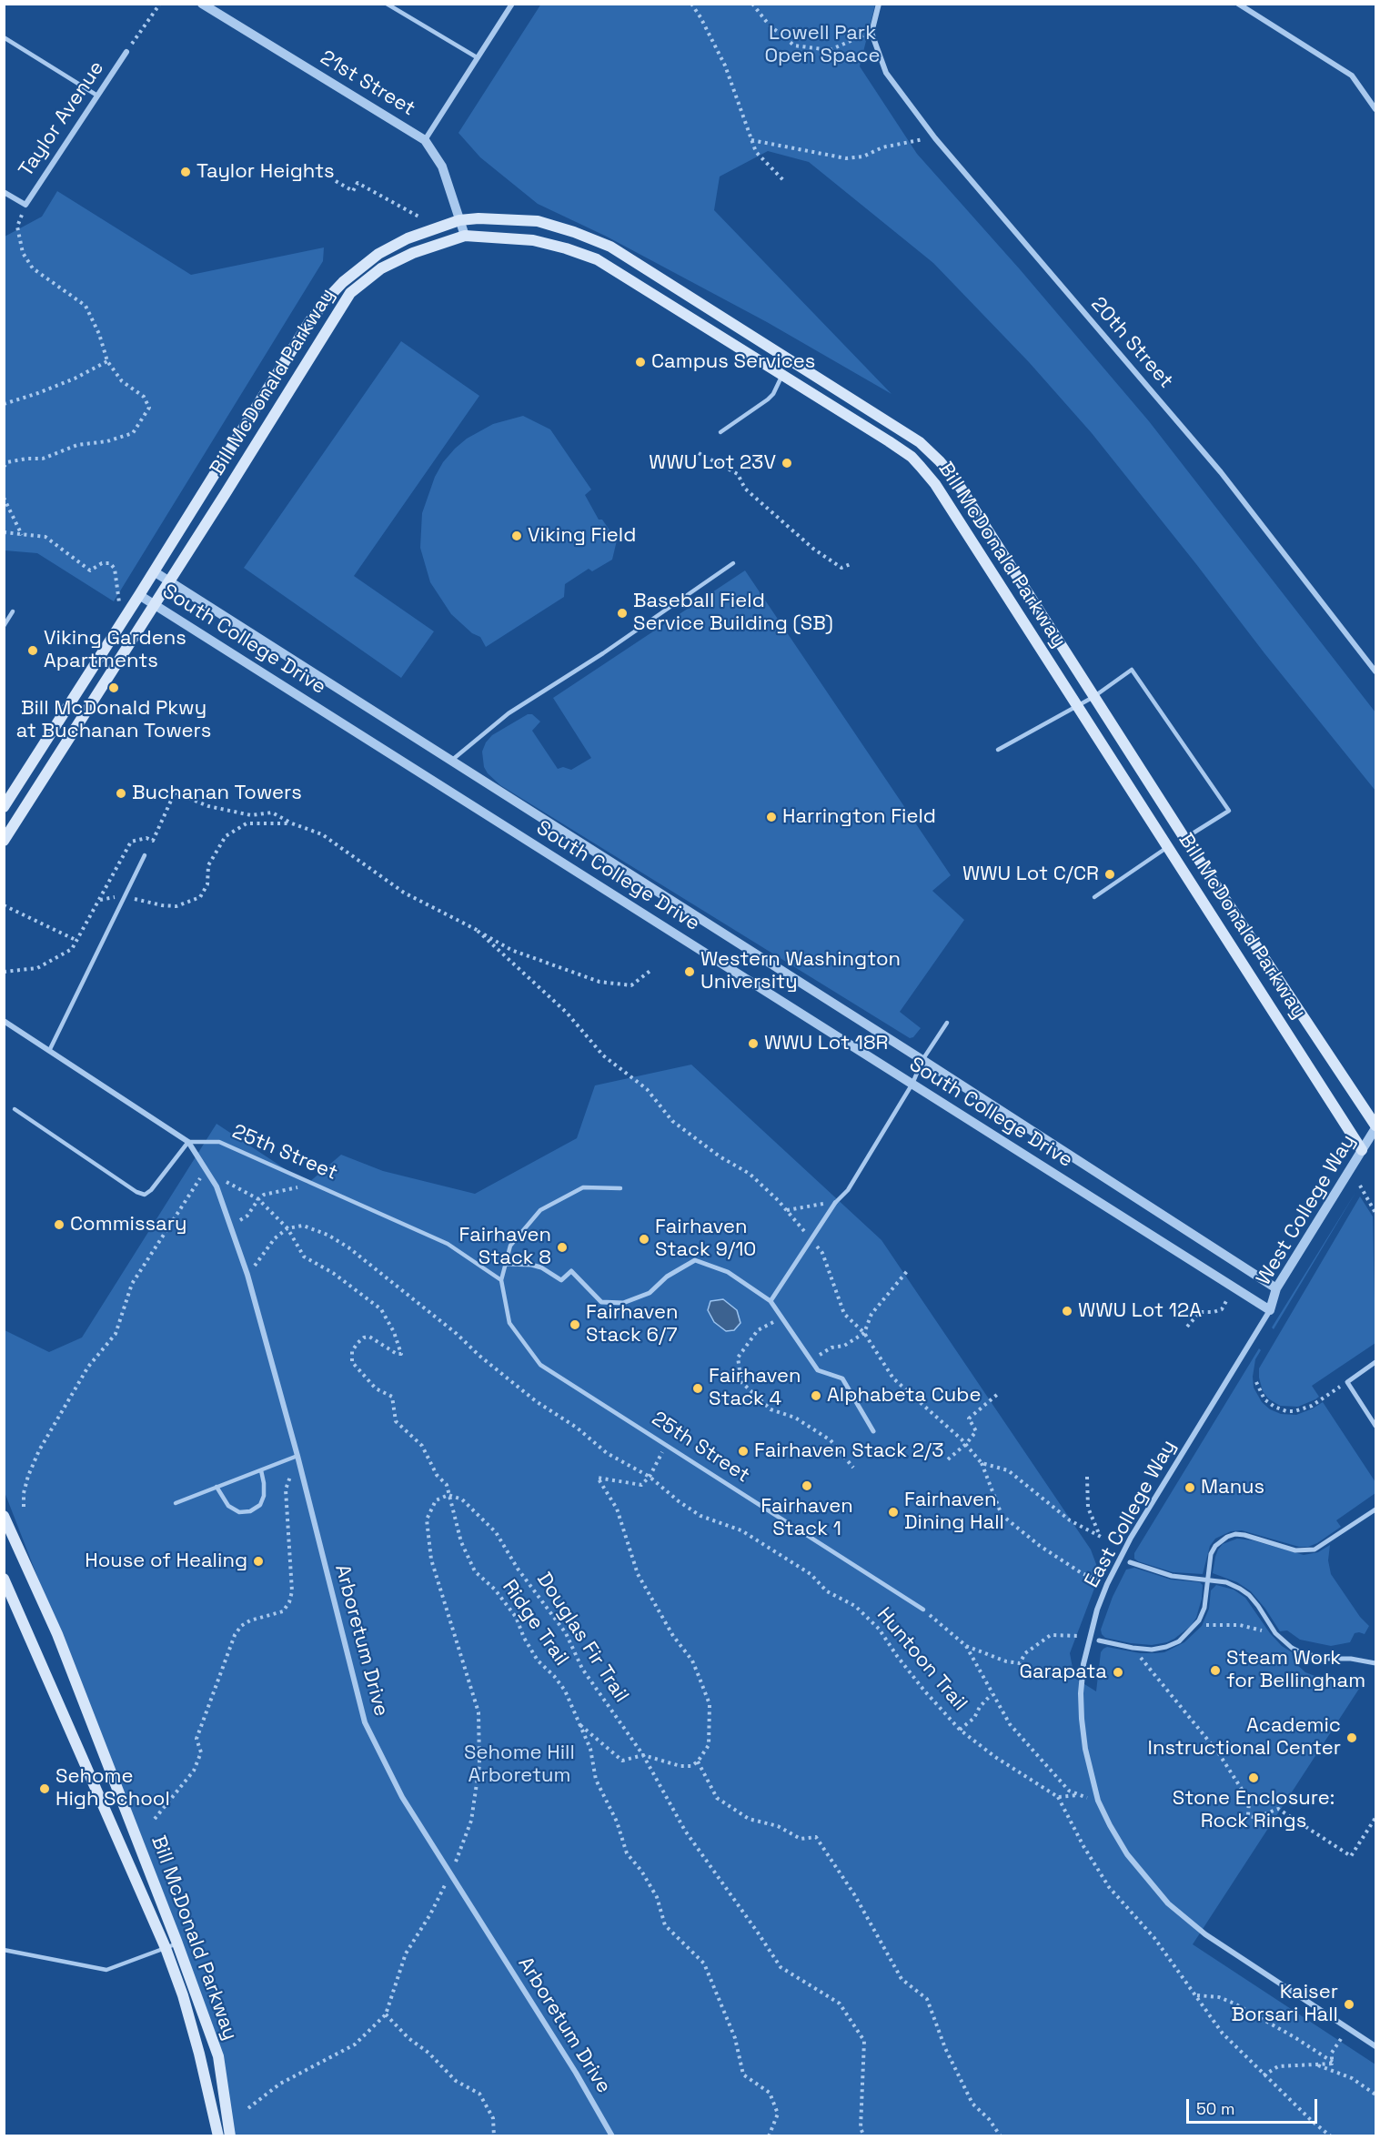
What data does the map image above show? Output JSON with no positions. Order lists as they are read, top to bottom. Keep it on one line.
{"streets":{"main road":["Bill McDonald Parkway"],"street":["21st Street","Taylor Avenue","20th Street","South College Drive","West College Way","East College Way","Arboretum Drive"],"lane":["25th Street"],"path":["Ridge Trail","Douglas Fir Trail","Huntoon Trail"]},"crossings":[["21st Street","Bill McDonald Parkway"],["Bill McDonald Parkway","South College Drive"],["Bill McDonald Parkway","West College Way"],["South College Drive","West College Way"],["South College Drive","East College Way"],["25th Street","Arboretum Drive"],["West College Way","East College Way"],["Ridge Trail","Douglas Fir Trail"],["Ridge Trail","Arboretum Drive"],["Ridge Trail","Huntoon Trail"]],"parks":["Lowell Park Open Space","Sehome Hill Arboretum"],"places":["Taylor Heights","Campus Services","WWU Lot 23V","Viking Field","Baseball Field Service Building (SB)","Viking Gardens Apartments","Bill McDonald Pkwy at Buchanan Towers","Buchanan Towers","Harrington Field","WWU Lot C/CR","Western Washington University","WWU Lot 18R","Commissary","Fairhaven Stack 9/10","Fairhaven Stack 8","WWU Lot 12A","Fairhaven Stack 6/7","Fairhaven Stack 4","Alphabeta Cube","Fairhaven Stack 2/3","Fairhaven Stack 1","Manus","Fairhaven Dining Hall","House of Healing","Steam Work for Bellingham","Garapata","Academic Instructional Center","Stone Enclosure: Rock Rings","Sehome High School","Kaiser Borsari Hall"],"scale_bar":"50 m"}
